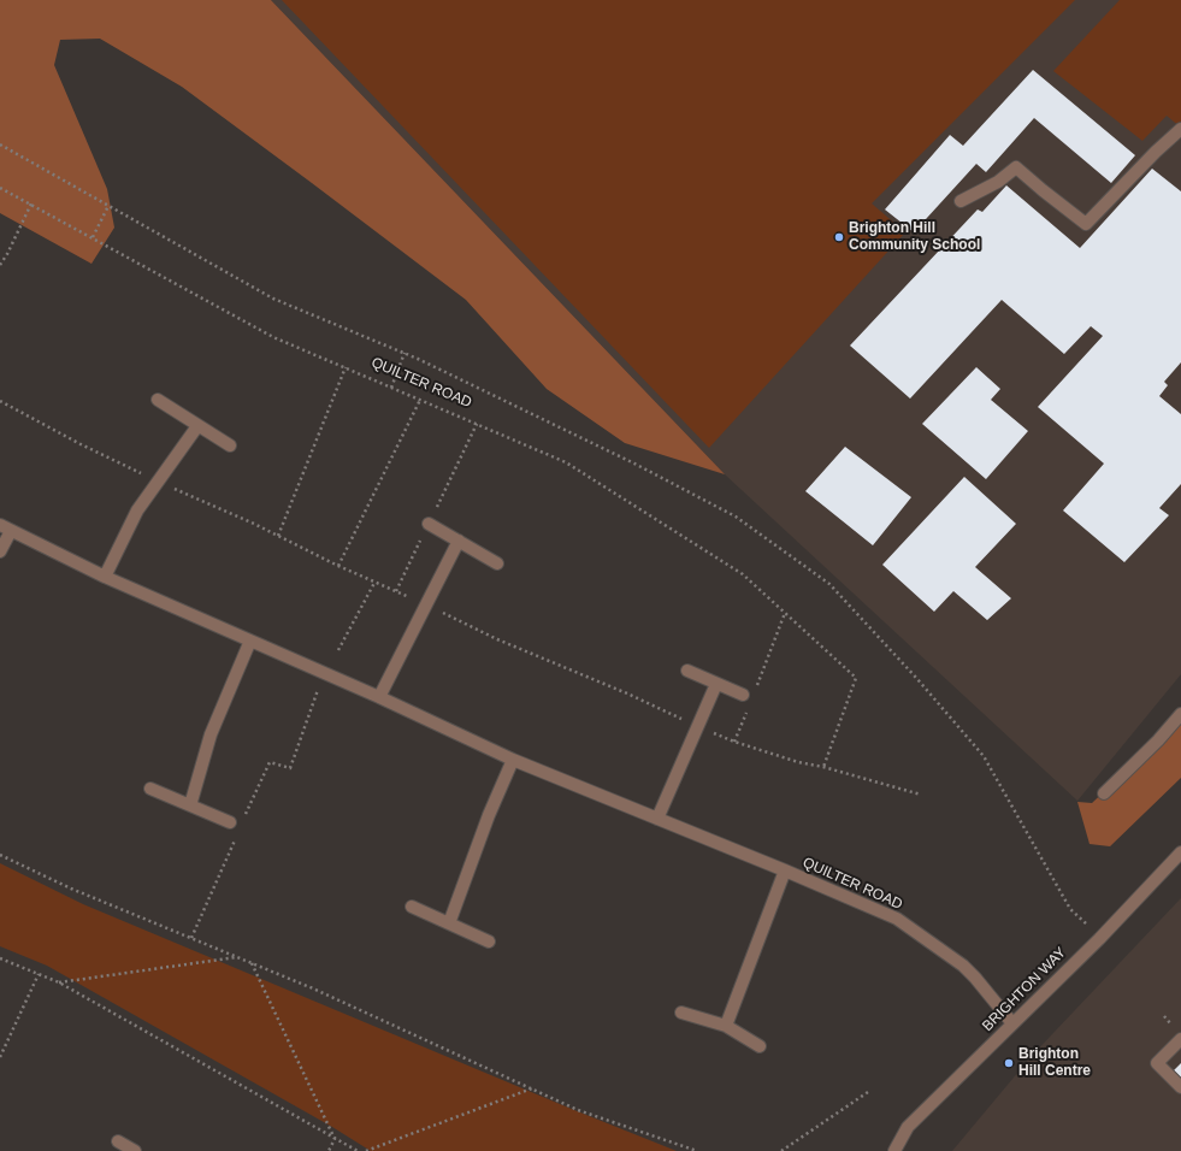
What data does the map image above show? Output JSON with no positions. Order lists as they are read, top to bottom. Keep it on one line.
{"streets":{"street":["QUILTER ROAD","BRIGHTON WAY"]},"crossings":[["QUILTER ROAD","BRIGHTON WAY"]],"places":["Brighton Hill Community School","Brighton Hill Centre"]}
